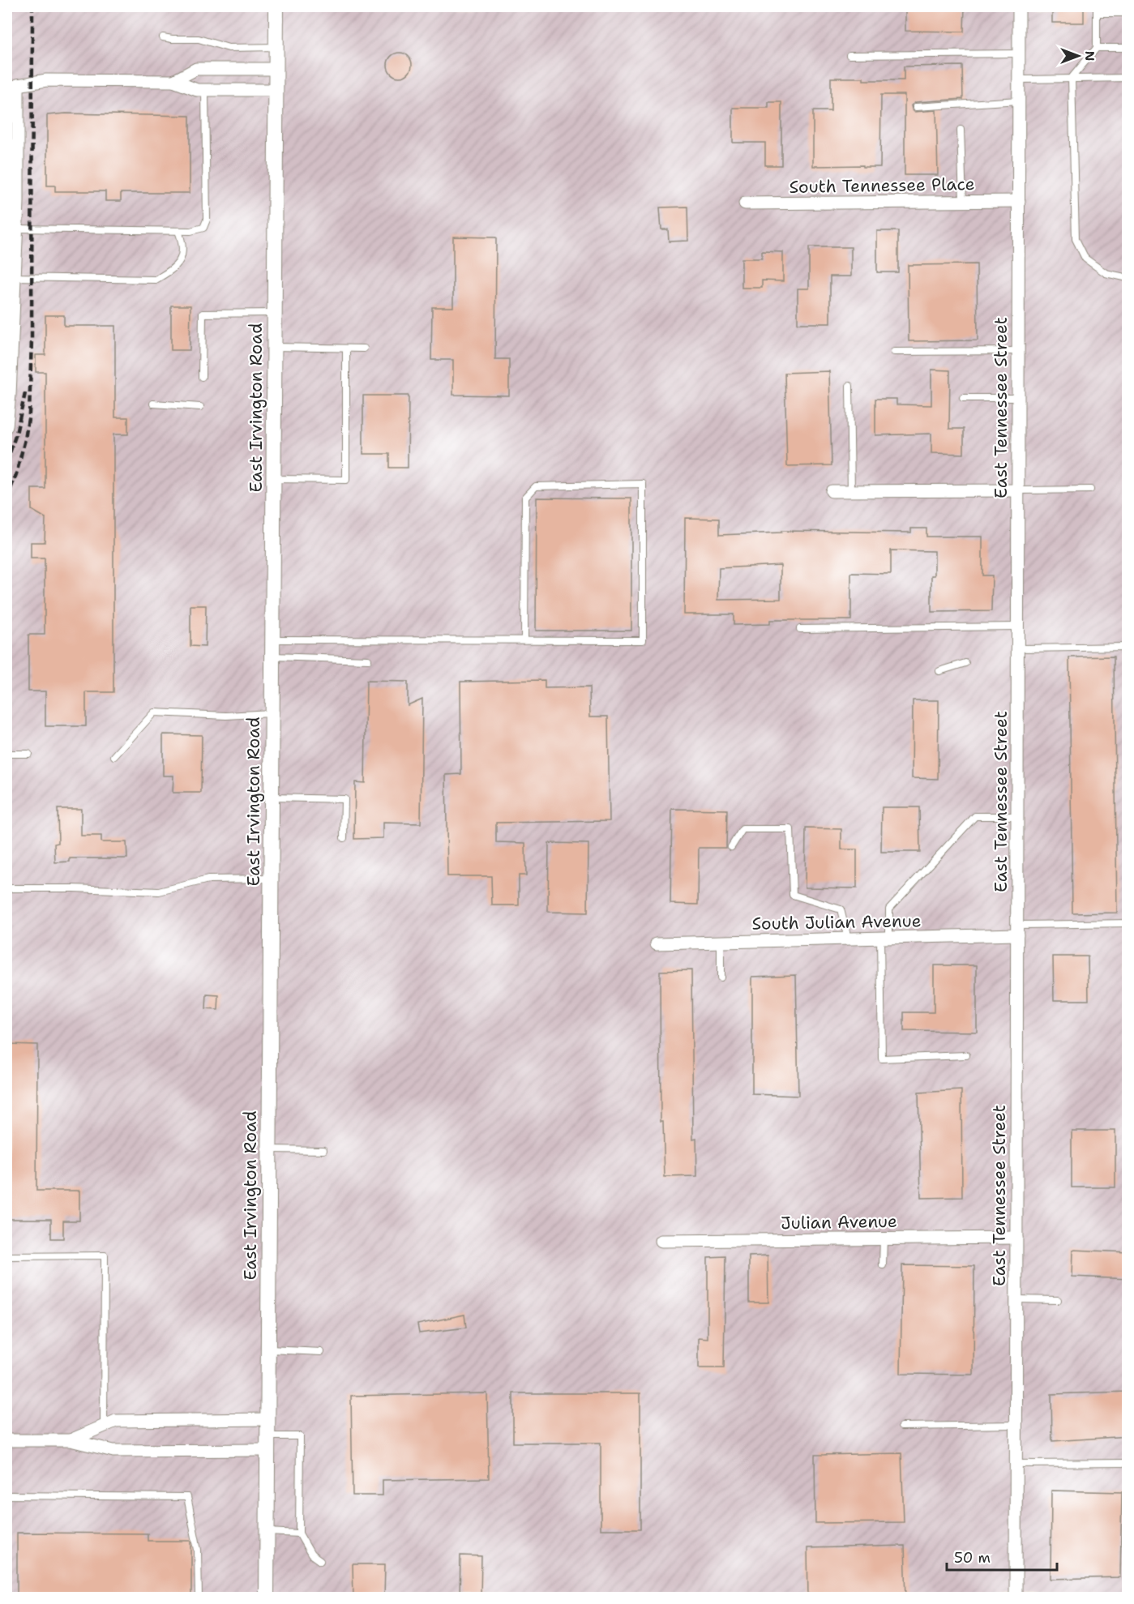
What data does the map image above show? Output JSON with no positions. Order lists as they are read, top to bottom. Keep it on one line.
{"streets":{"street":["South Tennessee Place","East Irvington Road","East Tennessee Street","South Julian Avenue","Julian Avenue"]},"crossings":[["South Tennessee Place","East Tennessee Street"],["East Tennessee Street","South Julian Avenue"],["East Tennessee Street","Julian Avenue"]],"scale_bar":"50 m","north":"right"}
